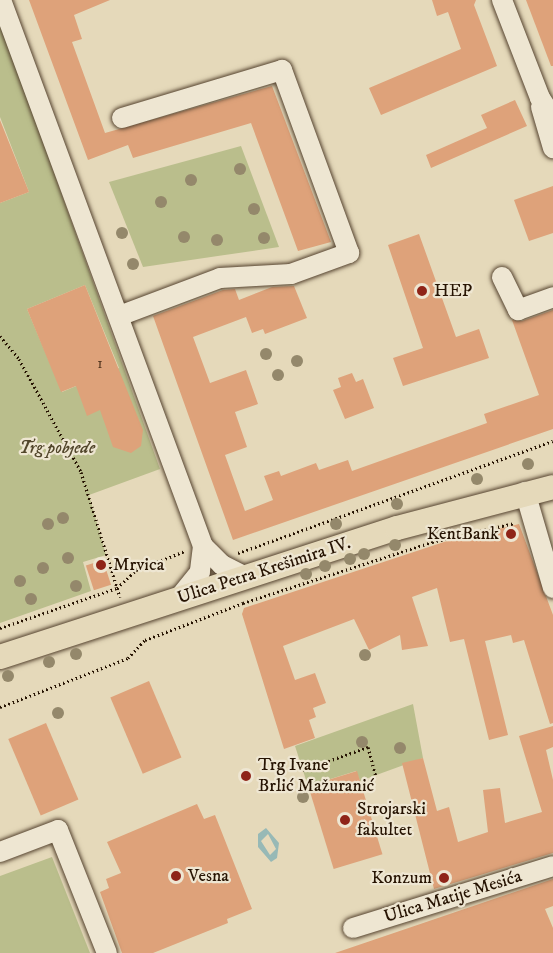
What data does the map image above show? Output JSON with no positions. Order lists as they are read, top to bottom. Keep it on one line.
{"streets":{"main road":["Ulica Petra Krešimira IV."],"street":["Ulica Matije Mesića"]},"parks":["Trg pobjede"],"places":["HEP","KentBank","Mrvica","Trg Ivane Brlić Mažuranić","Strojarski fakultet","Vesna","Konzum"],"house_numbers":["1"]}
